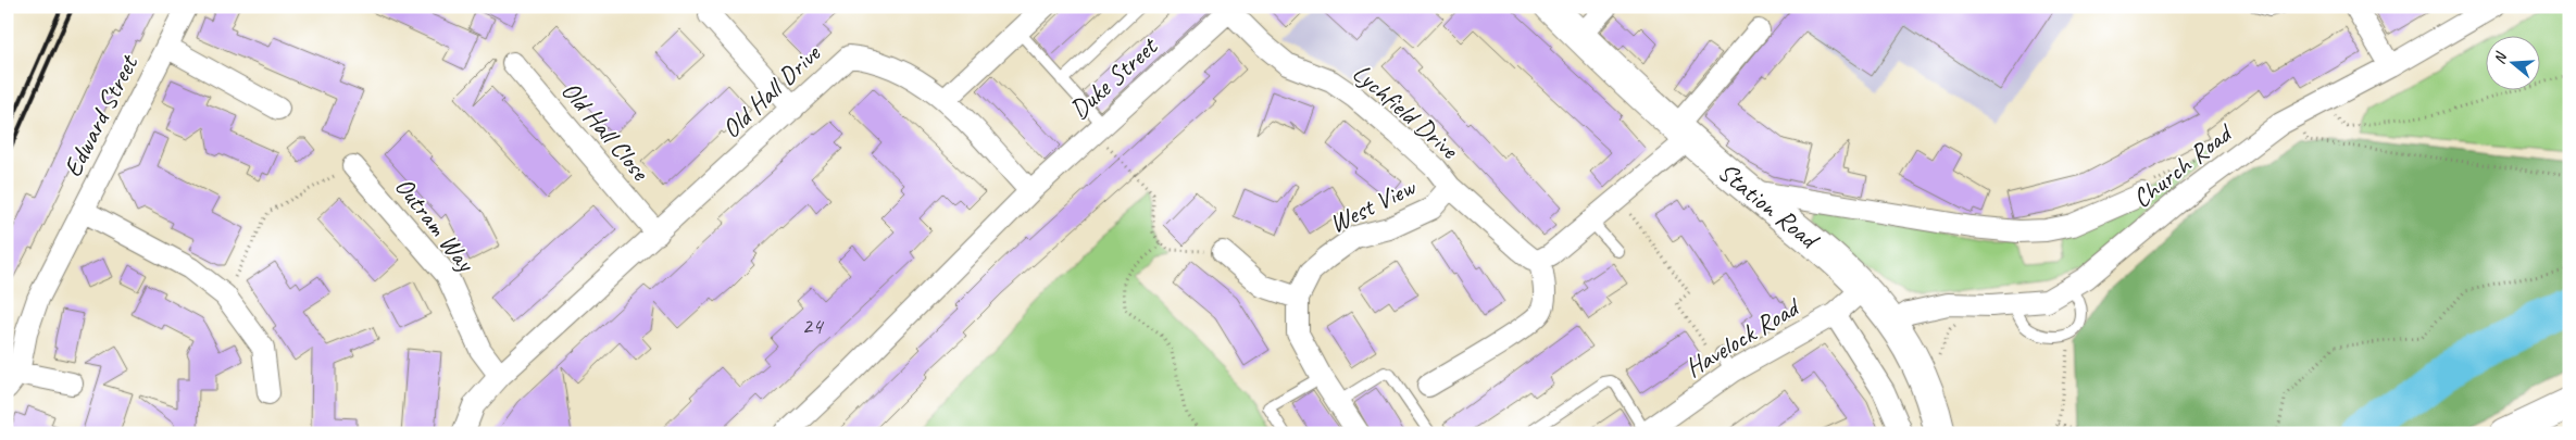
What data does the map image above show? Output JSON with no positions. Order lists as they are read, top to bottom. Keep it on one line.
{"streets":{"main road":["Station Road"],"street":["Duke Street","Old Hall Drive","Lychfield Drive","Edward Street","Old Hall Close","Church Road","West View","Outram Way","Havelock Road"]},"crossings":[["Duke Street","Old Hall Drive"],["Duke Street","Lychfield Drive"],["Old Hall Drive","Old Hall Close"],["Old Hall Drive","Outram Way"],["Lychfield Drive","West View"],["Church Road","Station Road"],["Station Road","Havelock Road"]],"house_numbers":["24"],"north":"left"}
